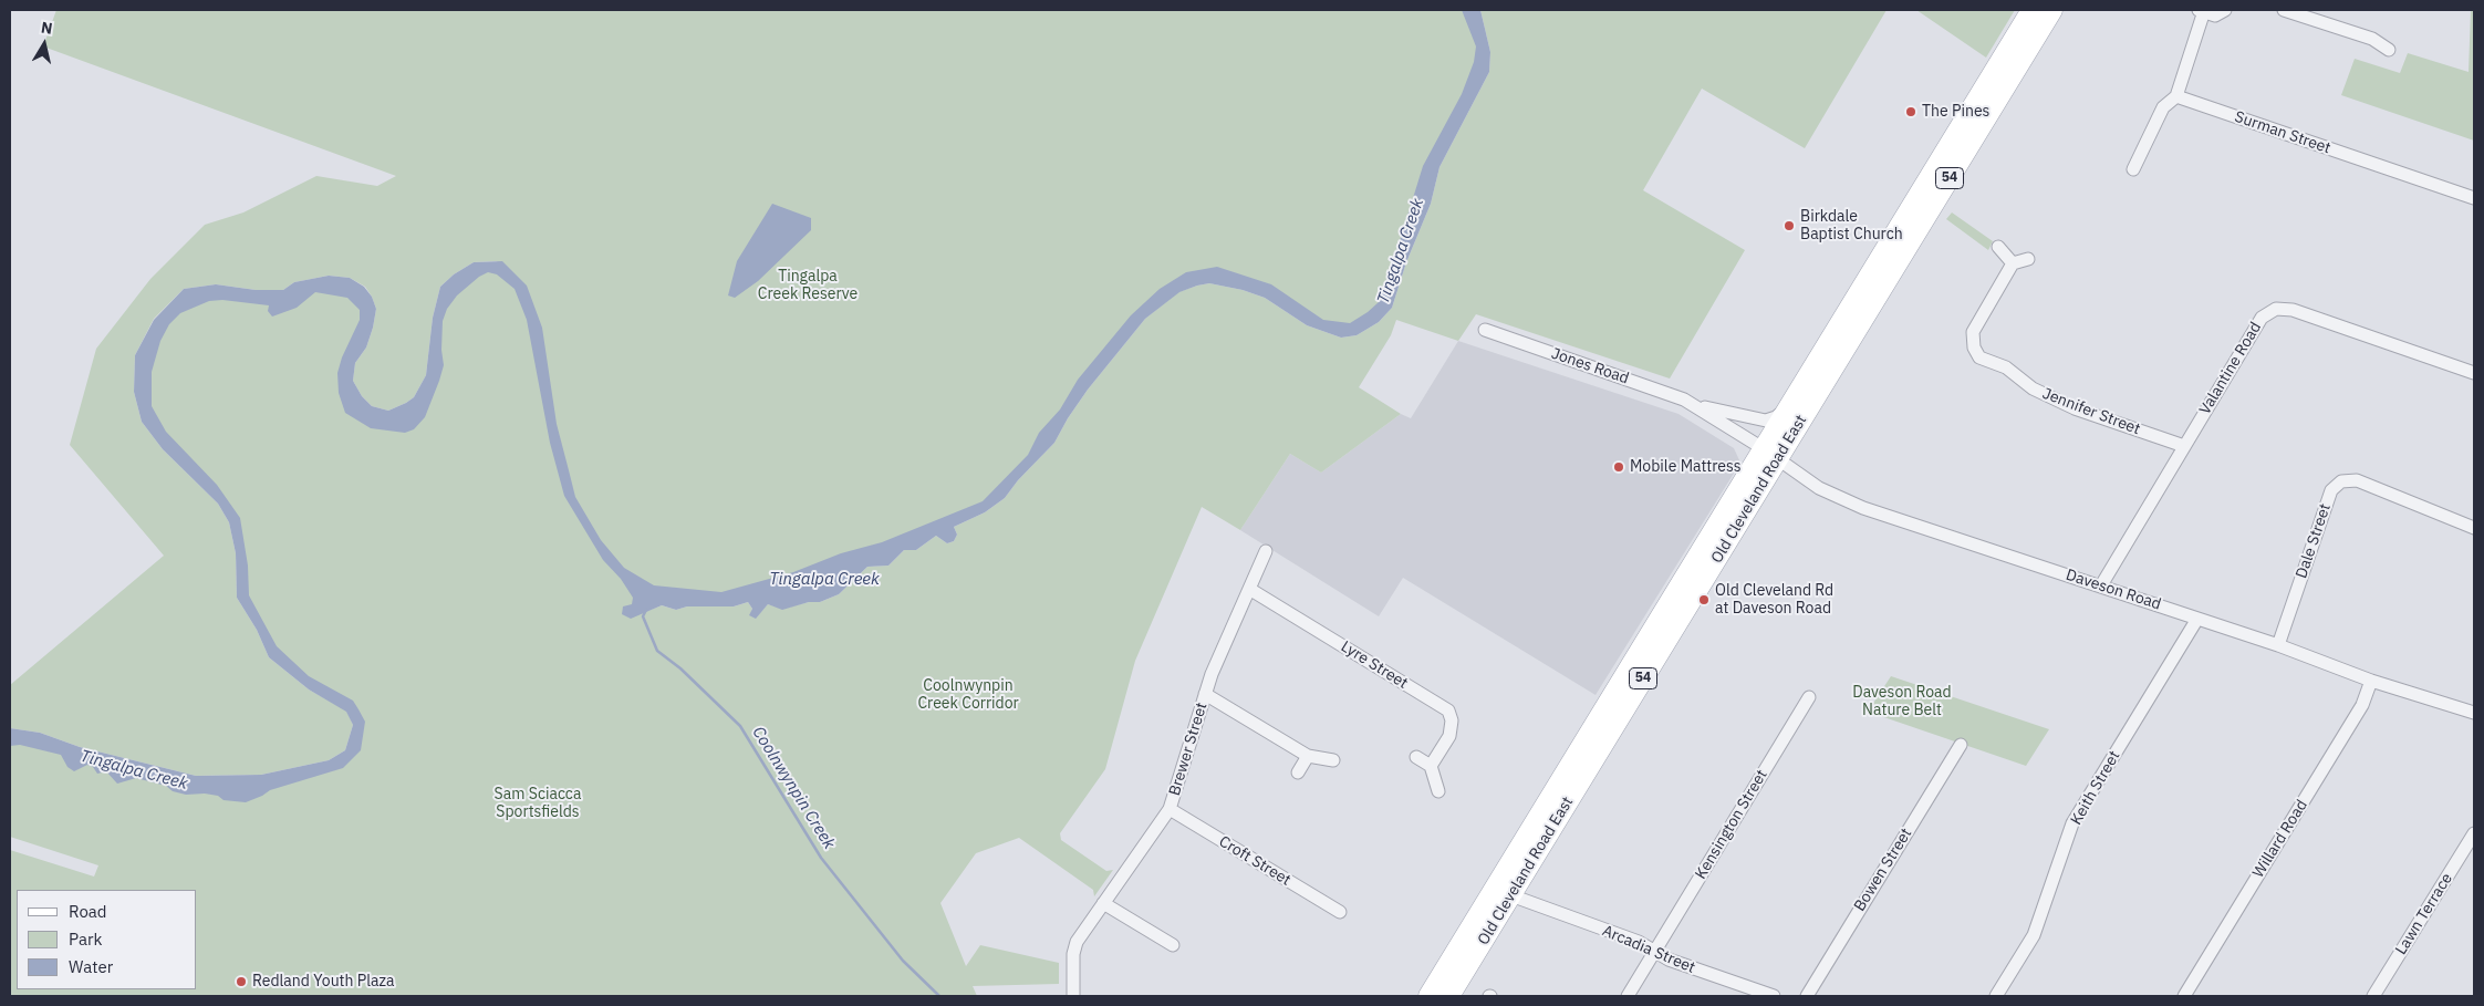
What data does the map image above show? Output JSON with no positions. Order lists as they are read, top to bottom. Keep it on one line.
{"streets":{"main road":["54","Old Cleveland Road East"],"street":["Surman Street","Jones Road","Valantine Road","Jennifer Street","Dale Street","Daveson Road","Lyre Street","Brewer Street","Keith Street","Kensington Street","Willard Road","Croft Street","Bowen Street","Lawn Terrace","Arcadia Street"]},"crossings":[["Jones Road","Old Cleveland Road East"],["Jones Road","Daveson Road"],["Valantine Road","Jennifer Street"],["Valantine Road","Daveson Road"],["Old Cleveland Road East","Daveson Road"],["Old Cleveland Road East","Arcadia Street"],["Dale Street","Daveson Road"],["Daveson Road","Keith Street"],["Daveson Road","Willard Road"],["Lyre Street","Brewer Street"],["Brewer Street","Croft Street"],["Kensington Street","Arcadia Street"]],"water":["Tingalpa Creek","Coolnwynpin Creek"],"parks":["Tingalpa Creek Reserve","Coolnwynpin Creek Corridor","Daveson Road Nature Belt","Sam Sciacca Sportsfields"],"places":["The Pines","Birkdale Baptist Church","Mobile Mattress","Old Cleveland Rd at Daveson Road","Redland Youth Plaza"],"legend":["Road","Park","Water"],"north":"top"}
